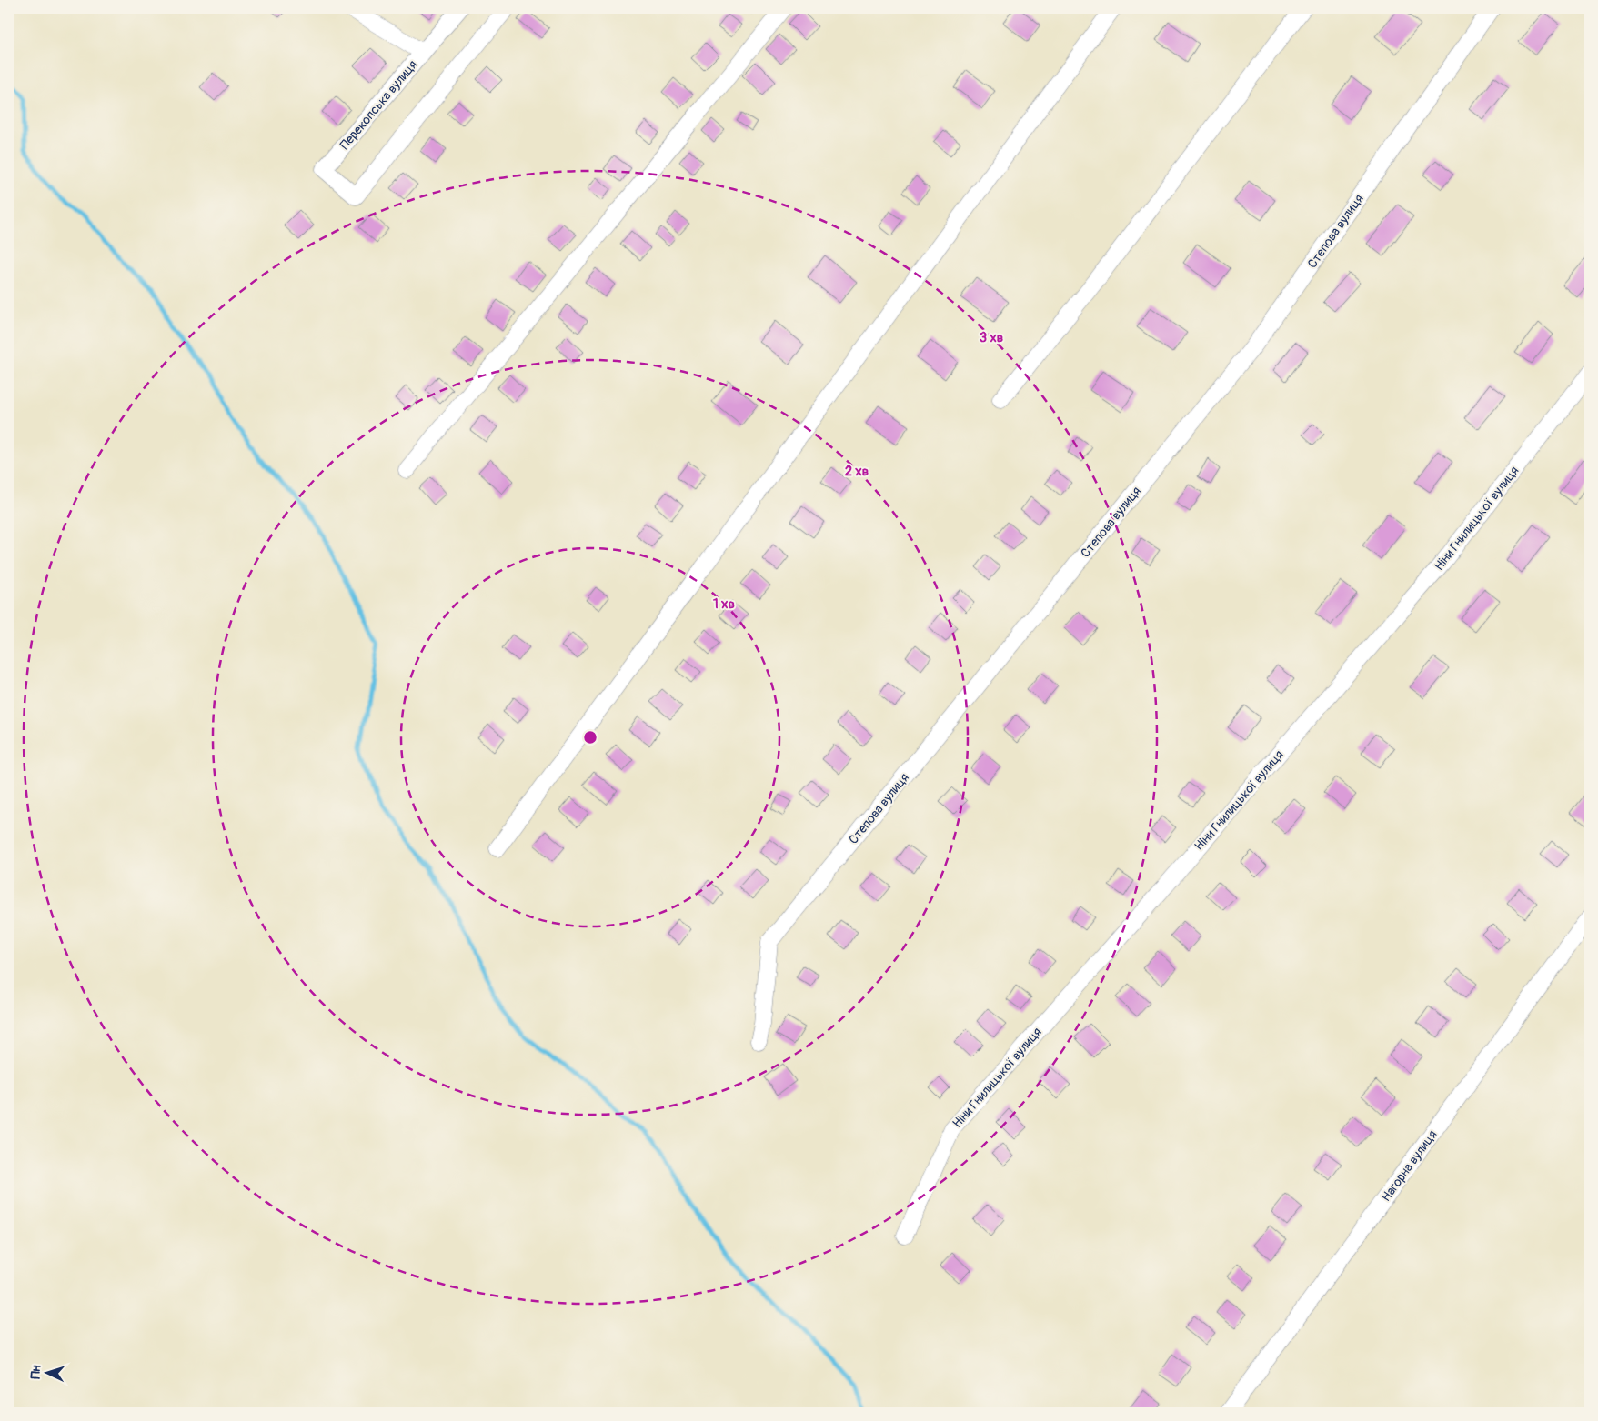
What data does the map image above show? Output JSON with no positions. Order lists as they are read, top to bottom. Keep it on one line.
{"streets":{"street":["Перекопська вулиця","Степова вулиця","Ніни Гнилицької вулиця","Нагорна вулиця"]},"north":"left","rings":["3 хв","2 хв","1 хв"]}
